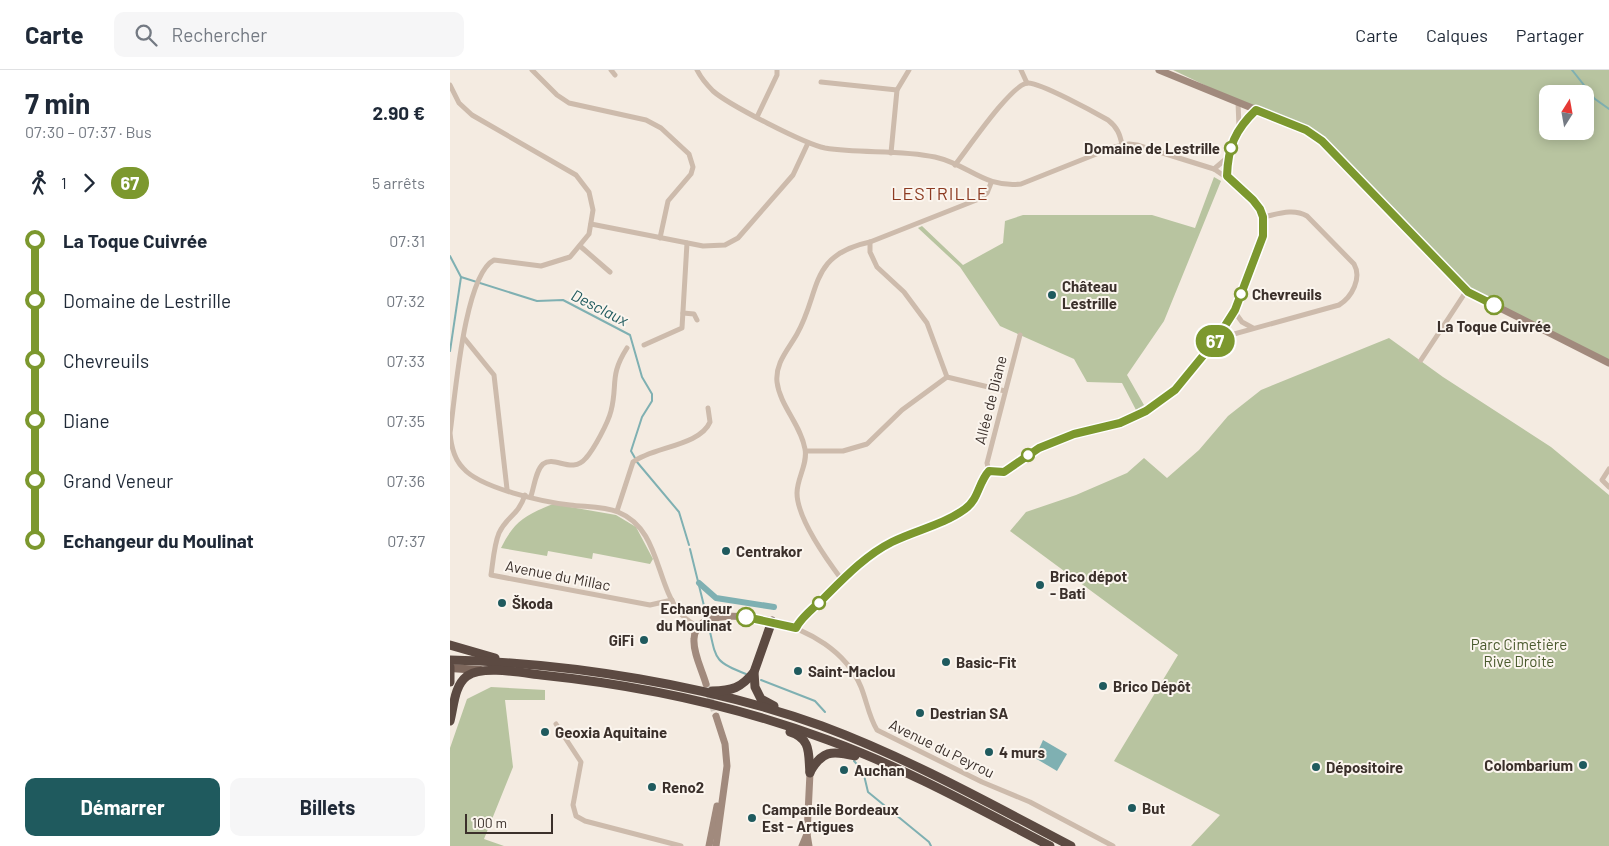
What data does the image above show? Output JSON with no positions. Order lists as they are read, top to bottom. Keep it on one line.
{"streets":{"street":["Allée de Diane","Avenue du Millac","Avenue du Peyrou"]},"districts":["LESTRILLE"],"water":["Desclaux"],"parks":["Parc Cimetière Rive Droite"],"places":["Domaine de Lestrille","Chevreuils","Château Lestrille","La Toque Cuivrée","Centrakor","Brico dépot - Bati","Škoda","Echangeur du Moulinat","GiFi","Basic-Fit","Saint-Maclou","Brico Dépôt","Destrian SA","Geoxia Aquitaine","4 murs","Colombarium","Dépositoire","Auchan","Reno2","But","Campanile Bordeaux Est - Artigues"],"lines":["bus line 67"],"scale_bar":"100 m","north":"top","page":{"header":"Carte","search":"Rechercher","nav":["Carte","Calques","Partager"],"heading":["7 min","07:30 – 07:37 · Bus","2.90 €"],"on_map":"67","legs":["1","67","5 arrêts"],"list":[{"name":"La Toque Cuivrée","value":"07:31"},{"name":"Domaine de Lestrille","value":"07:32"},{"name":"Chevreuils","value":"07:33"},{"name":"Diane","value":"07:35"},{"name":"Grand Veneur","value":"07:36"},{"name":"Echangeur du Moulinat","value":"07:37"}],"buttons":["Démarrer","Billets"],"scale":"100 m"}}
